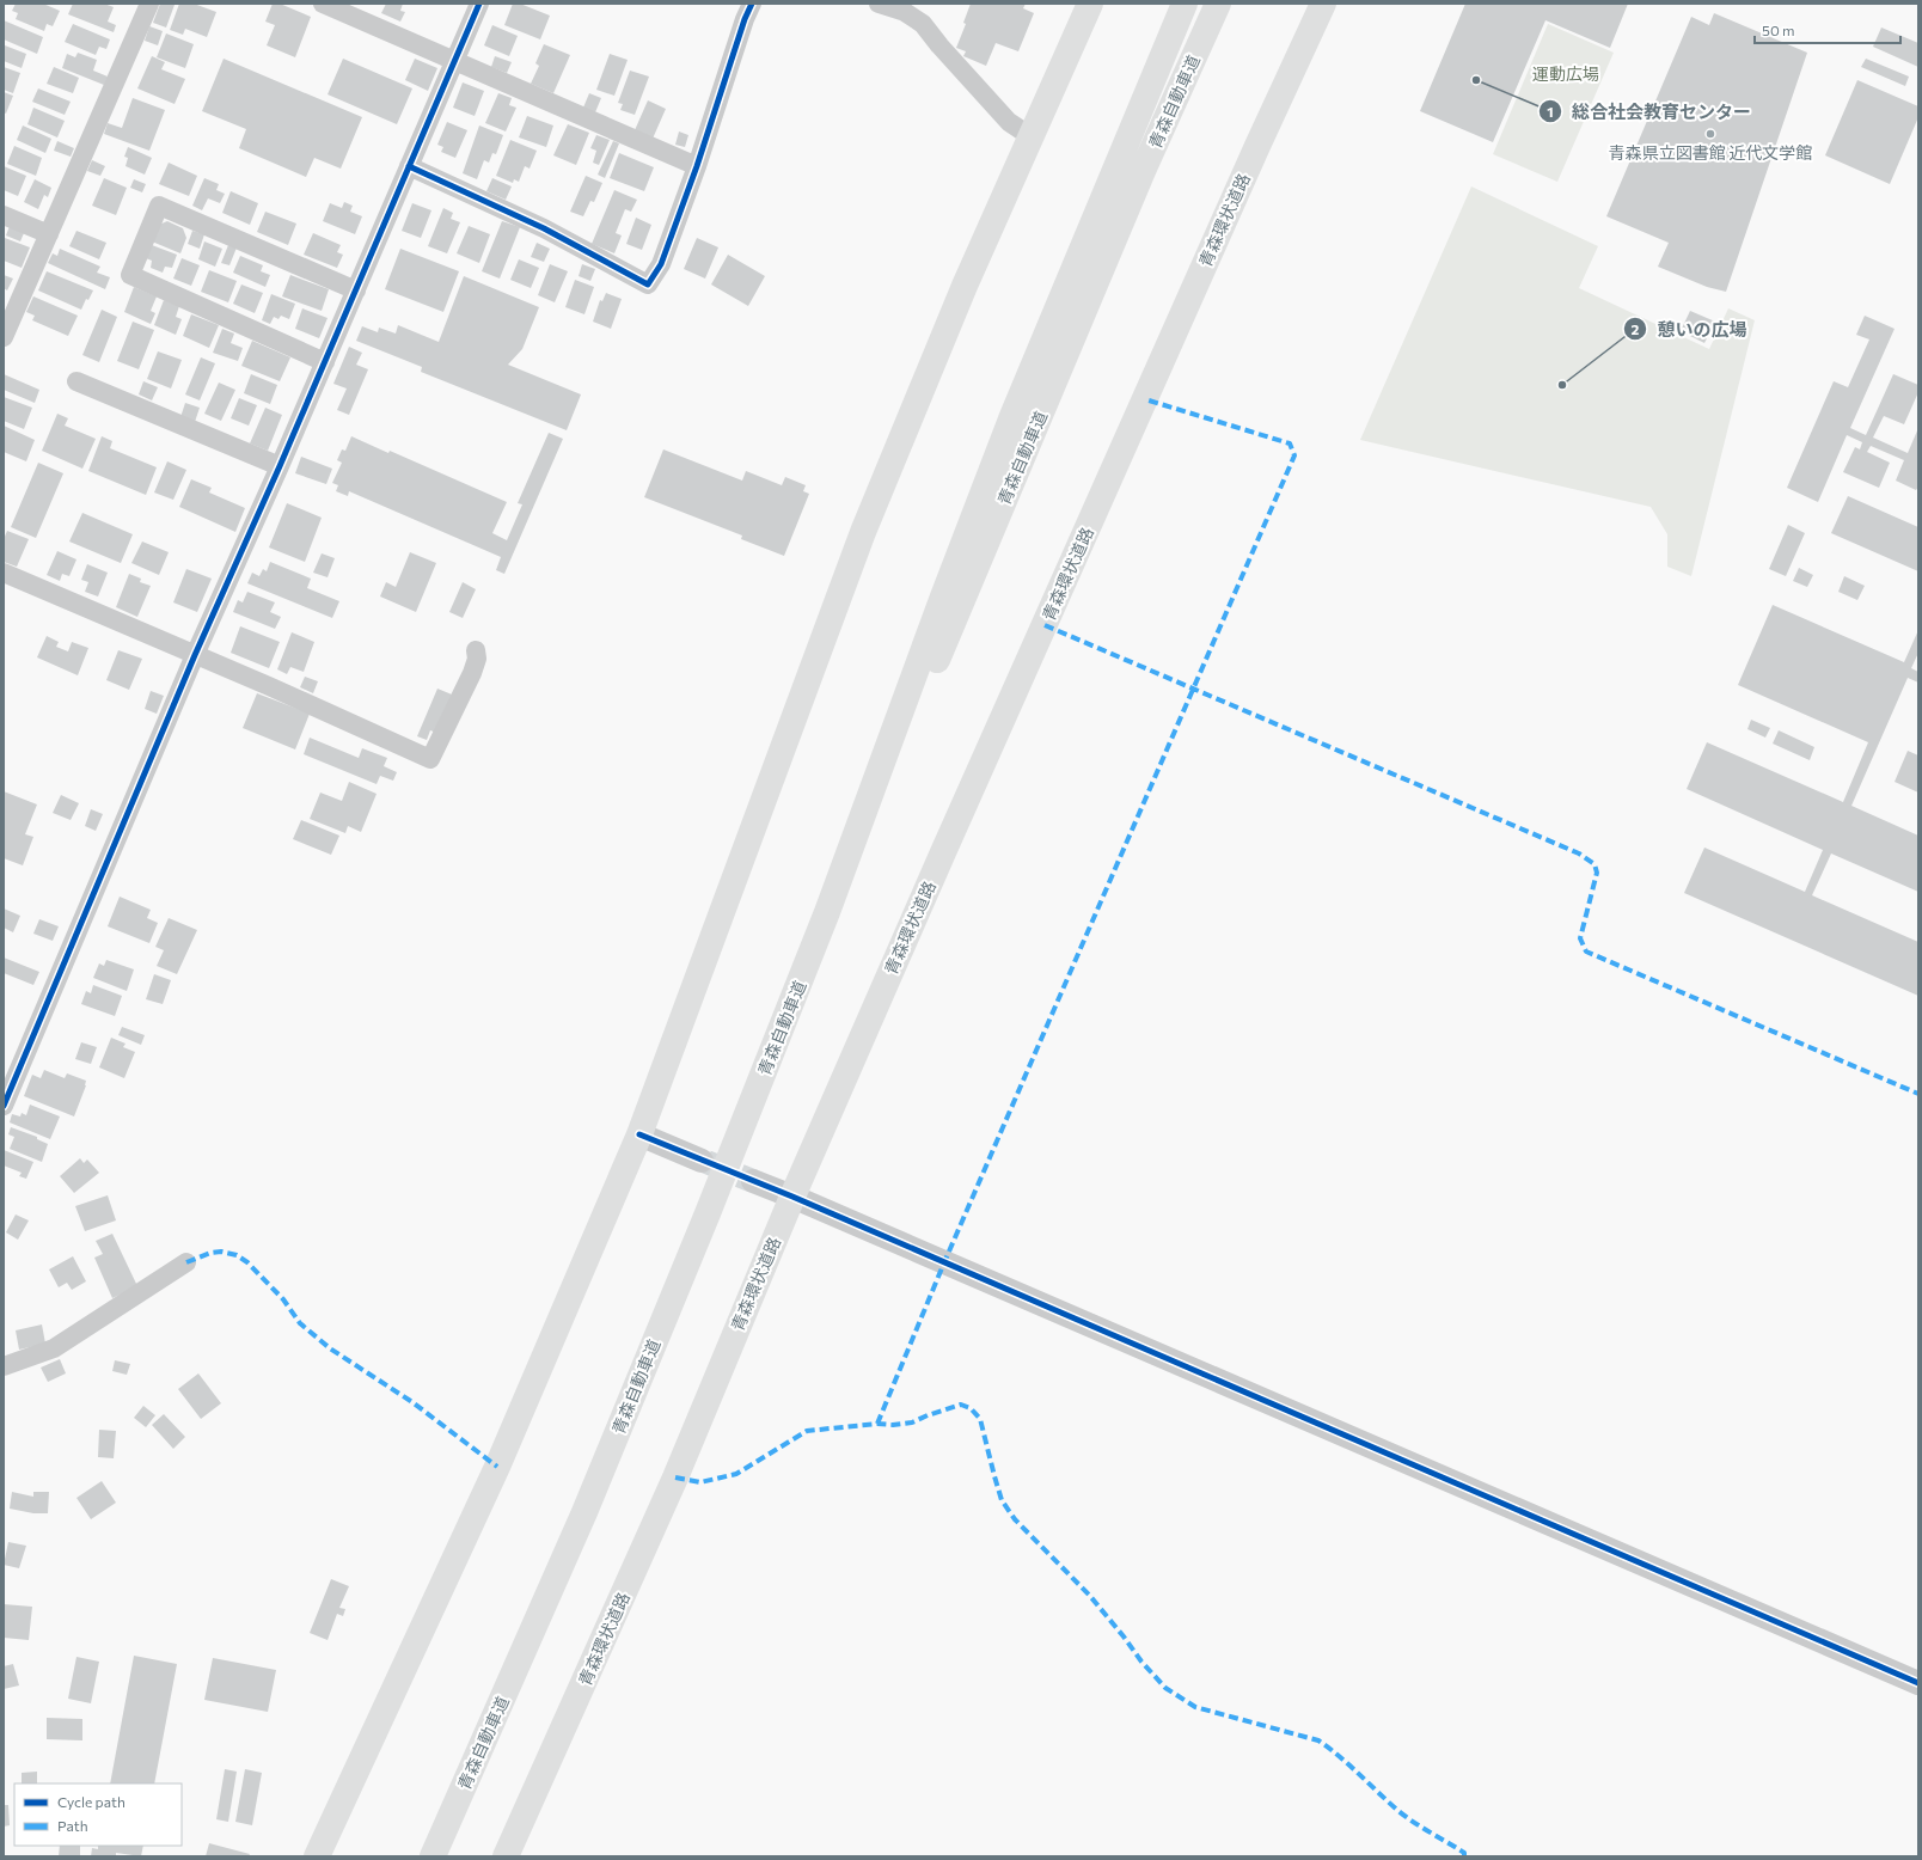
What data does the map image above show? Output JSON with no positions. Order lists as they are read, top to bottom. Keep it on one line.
{"streets":{"highway":["青森自動車道","青森環状道路"]},"parks":["運動広場"],"places":["総合社会教育センター","青森県立図書館 近代文学館","憩いの広場"],"legend":["Cycle path","Path"],"scale_bar":"50 m"}
